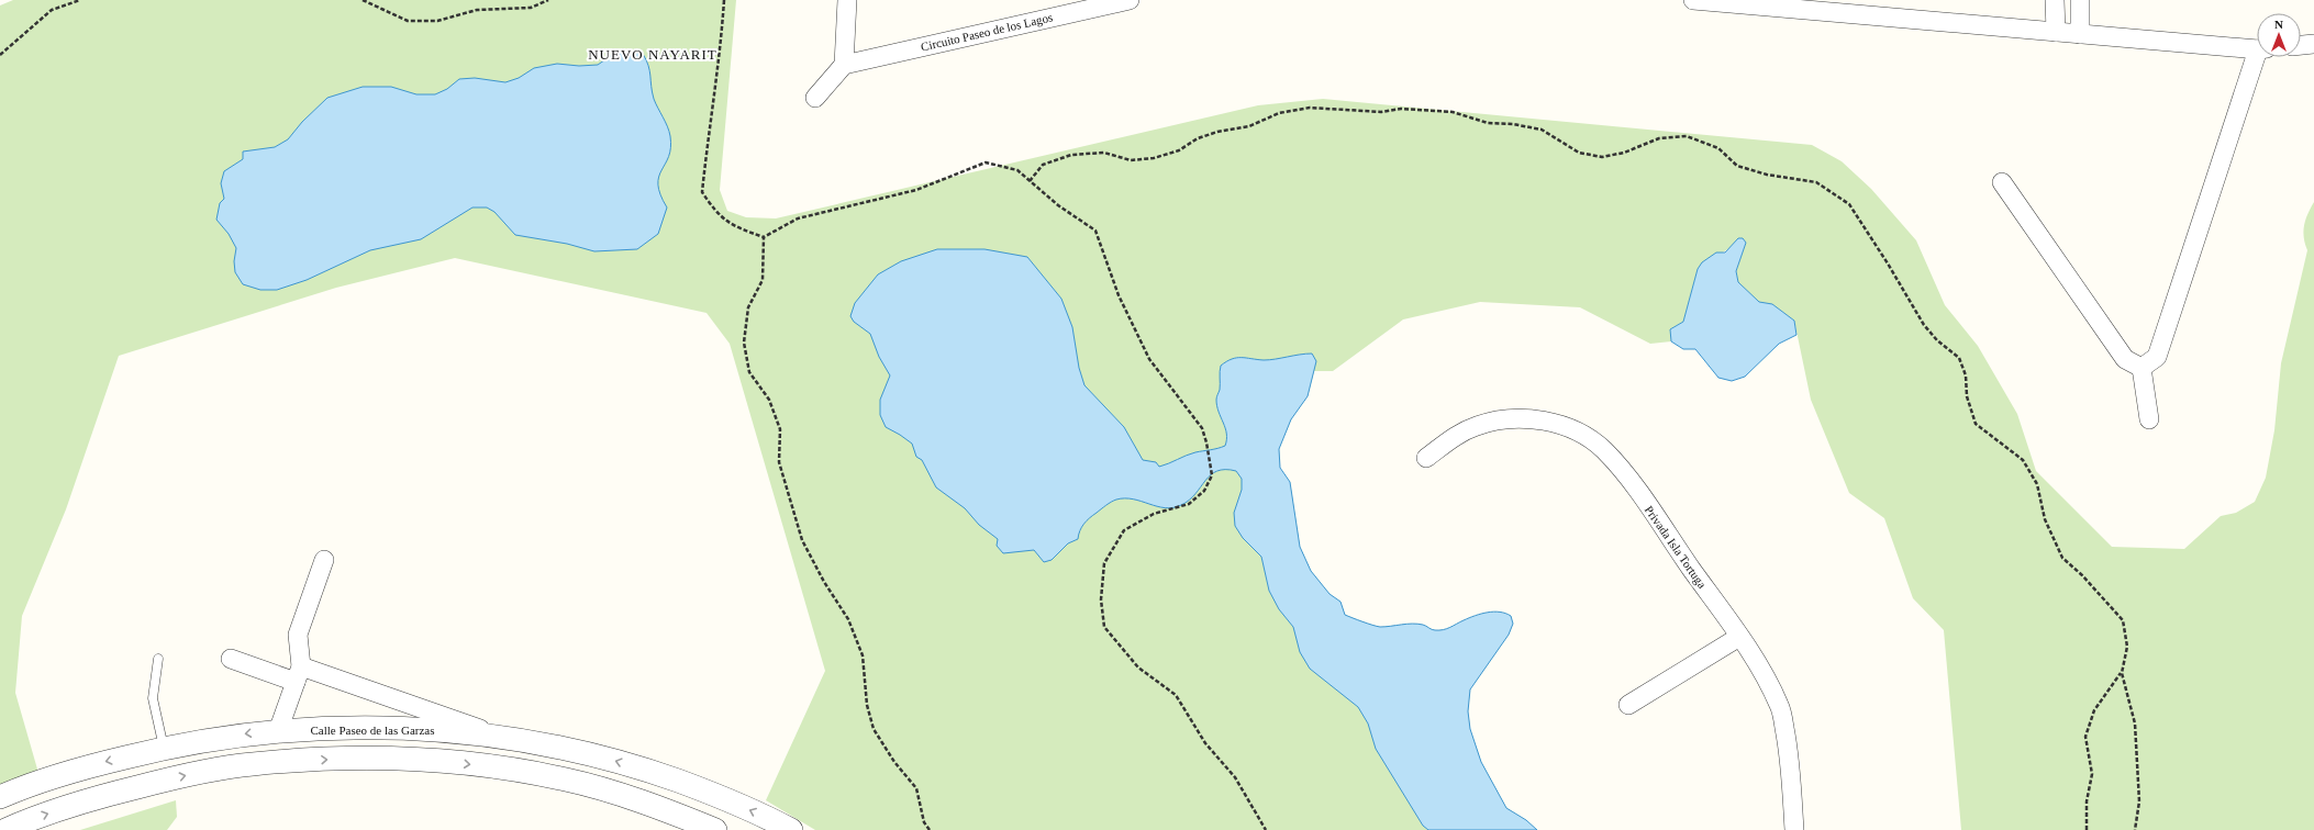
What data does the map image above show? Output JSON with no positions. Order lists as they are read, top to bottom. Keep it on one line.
{"streets":{"street":["Circuito Paseo de los Lagos","Privada Isla Tortuga","Calle Paseo de las Garzas"]},"districts":["NUEVO NAYARIT"],"north":"top"}
